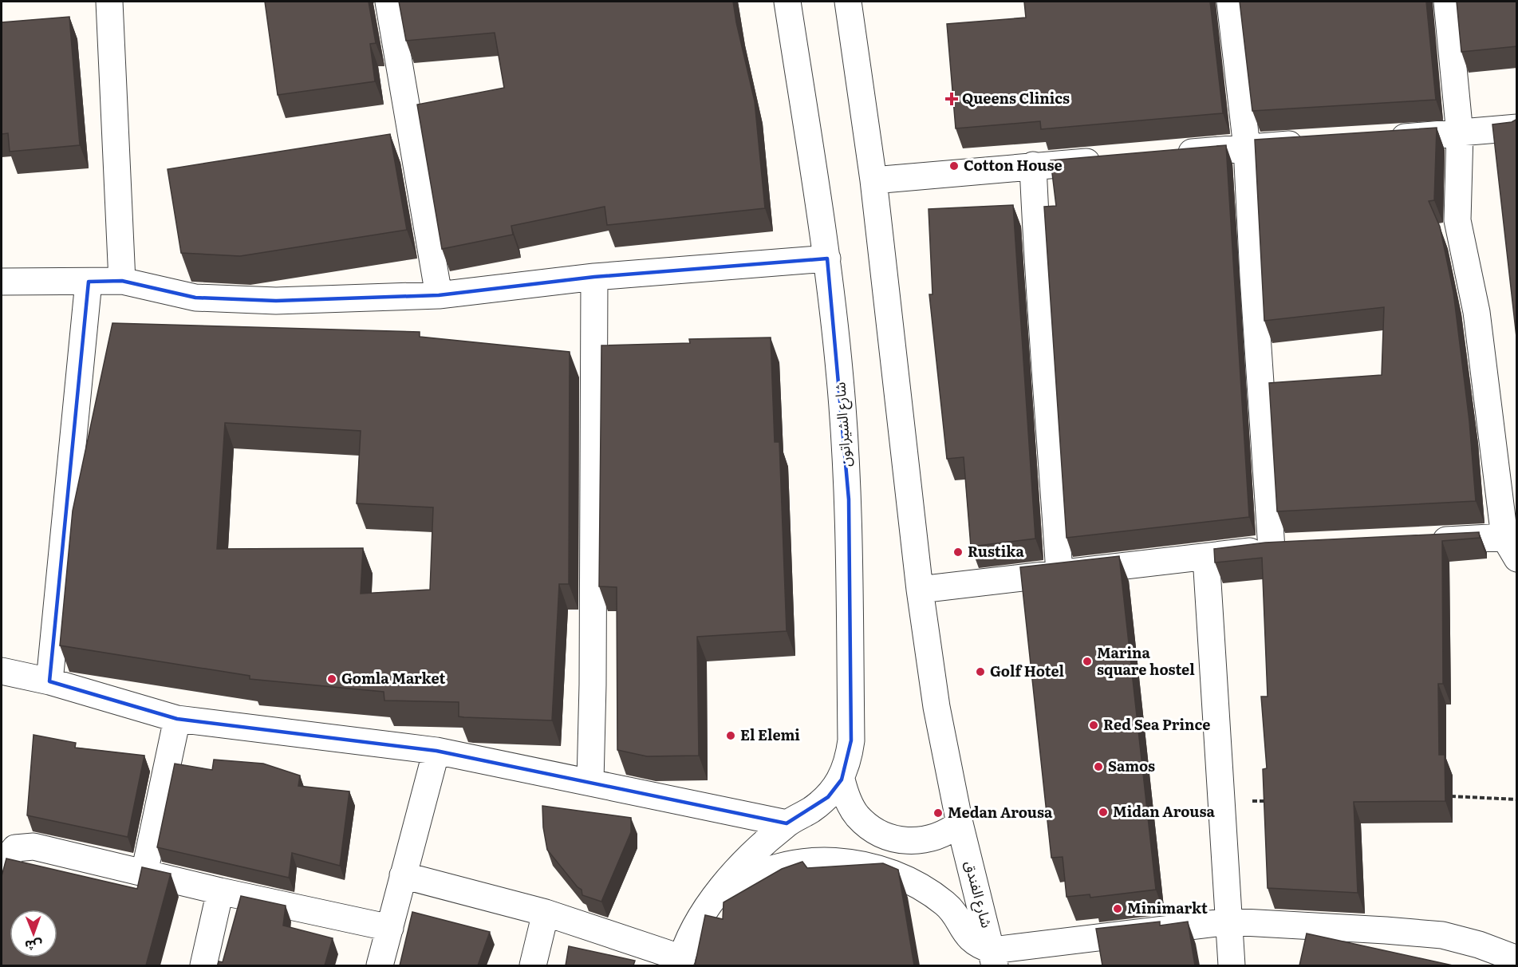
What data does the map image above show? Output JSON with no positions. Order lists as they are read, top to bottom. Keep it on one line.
{"streets":{"street":["شارع الشيراتون","شارع الفندق"]},"places":{"health":["Queens Clinics"],"other":["Cotton House","Rustika","Marina square hostel","Golf Hotel","Gomla Market","Red Sea Prince","El Elemi","Samos","Midan Arousa","Medan Arousa","Minimarkt"]},"north":"bottom"}
